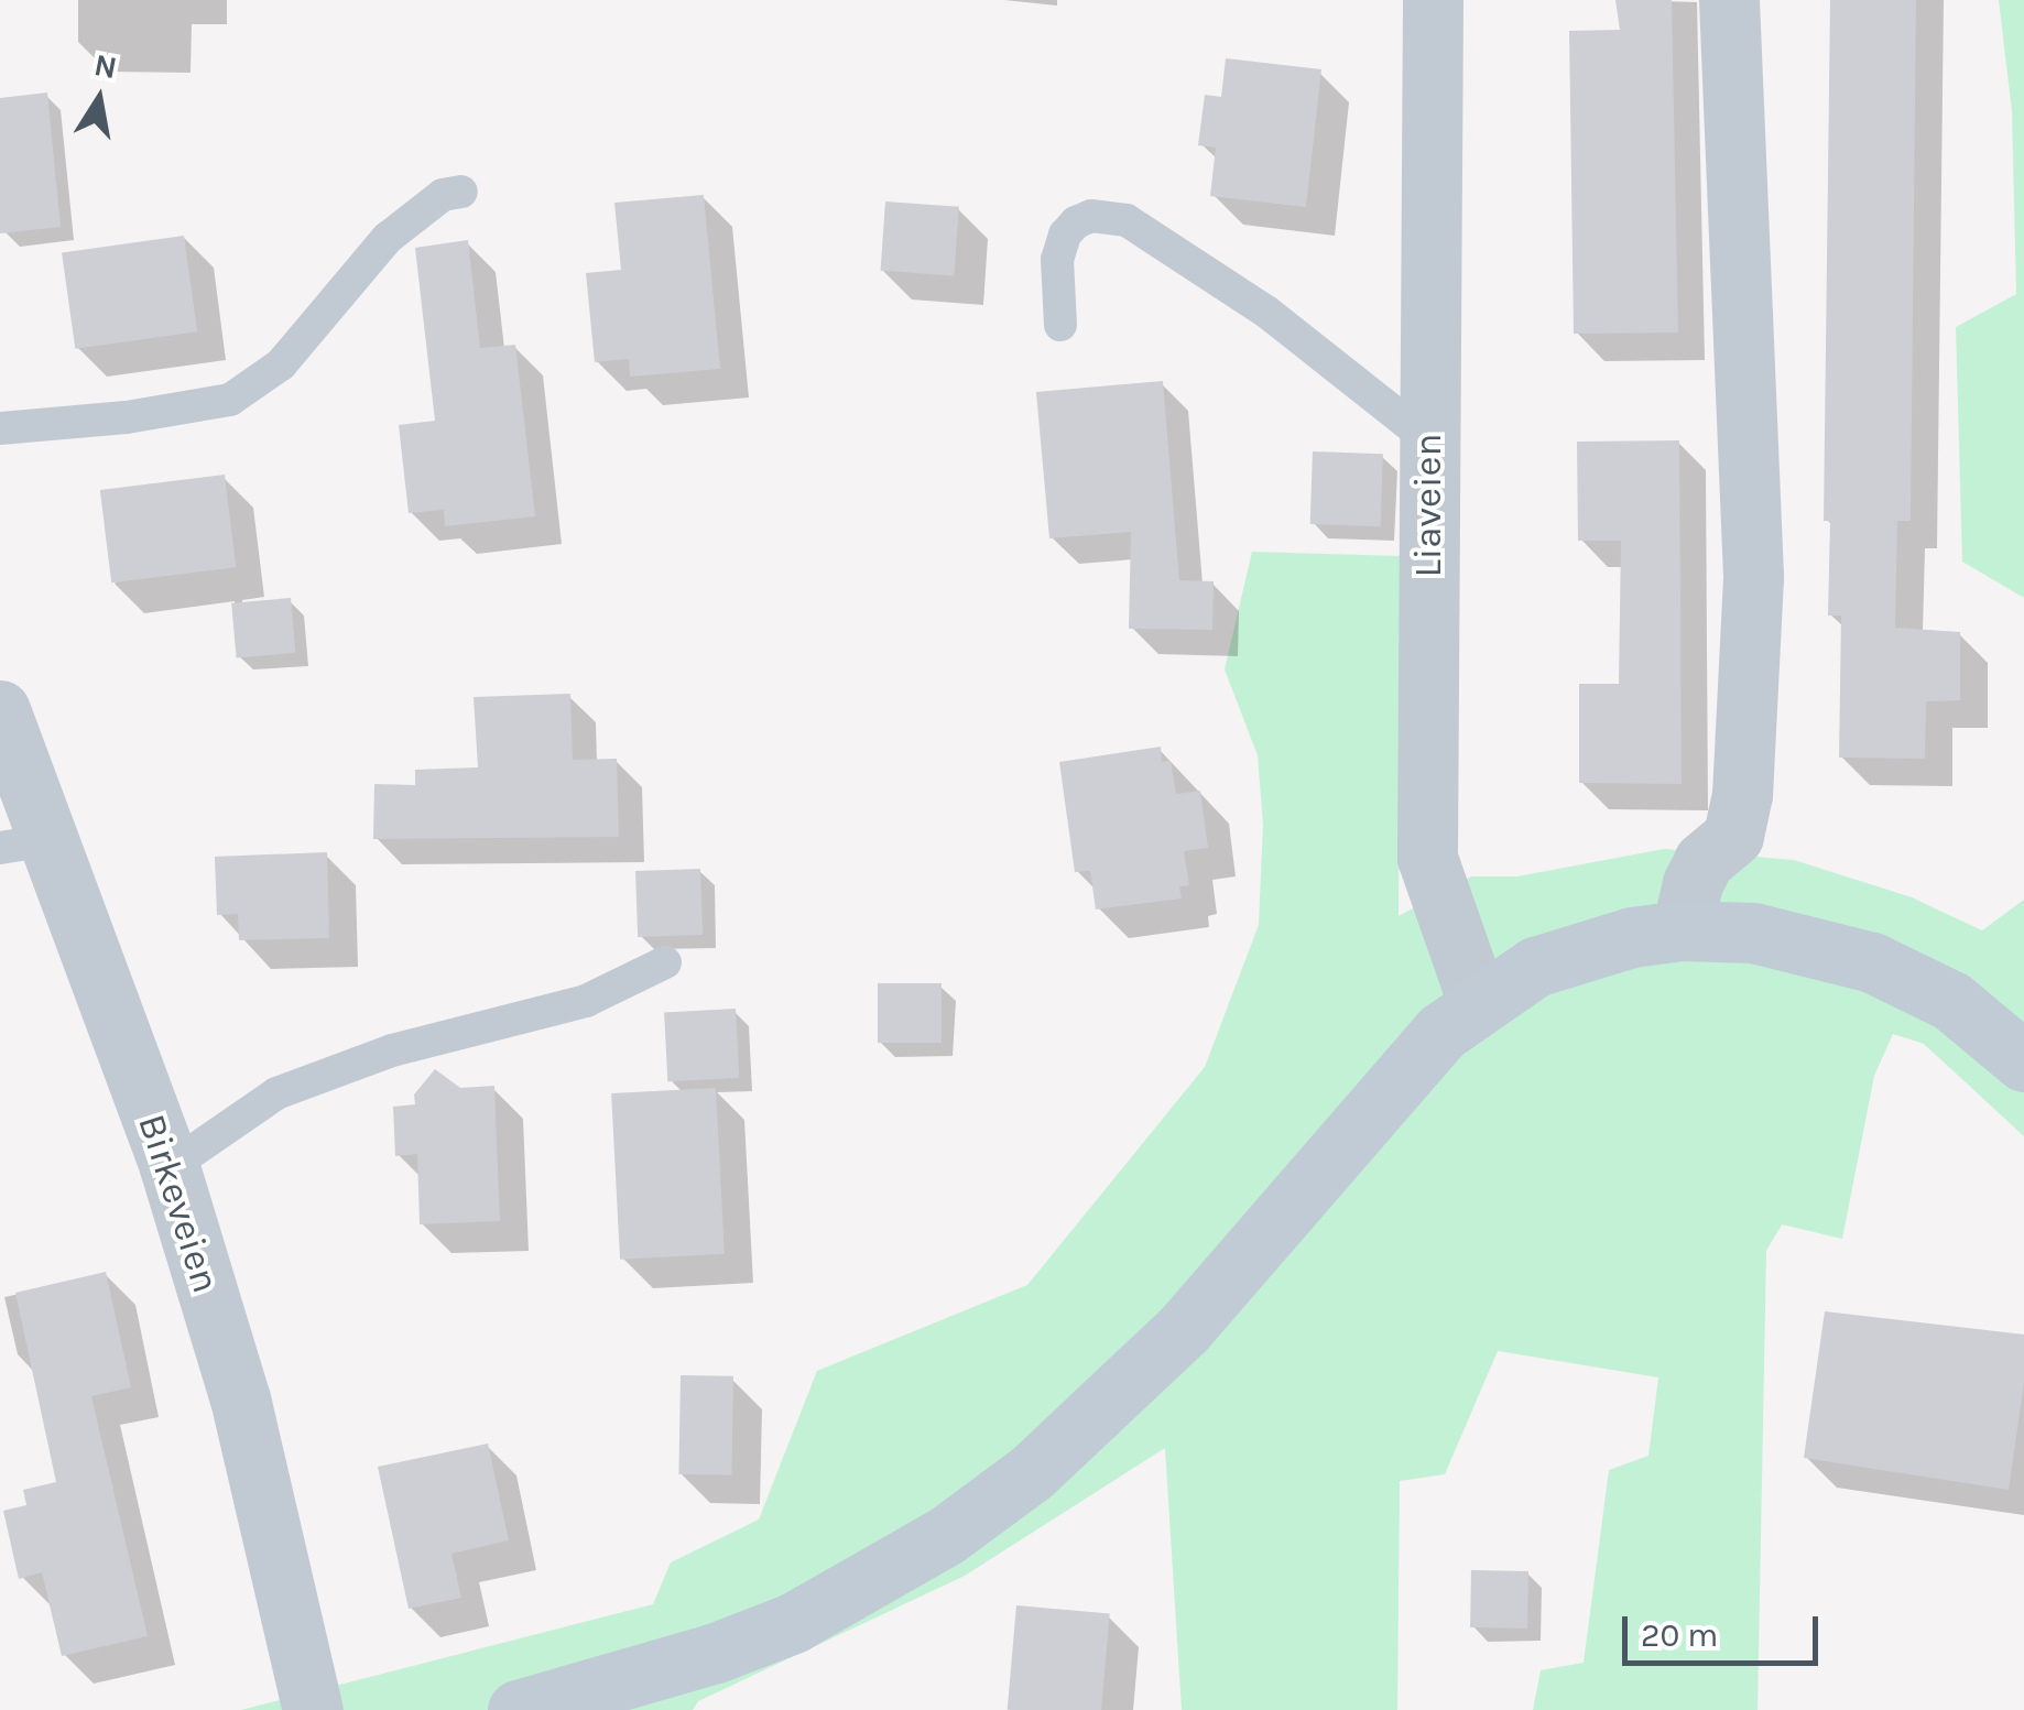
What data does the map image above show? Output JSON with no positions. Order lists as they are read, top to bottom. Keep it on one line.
{"streets":{"street":["Liaveien","Birkeveien"]},"scale_bar":"20 m","north":"top"}
